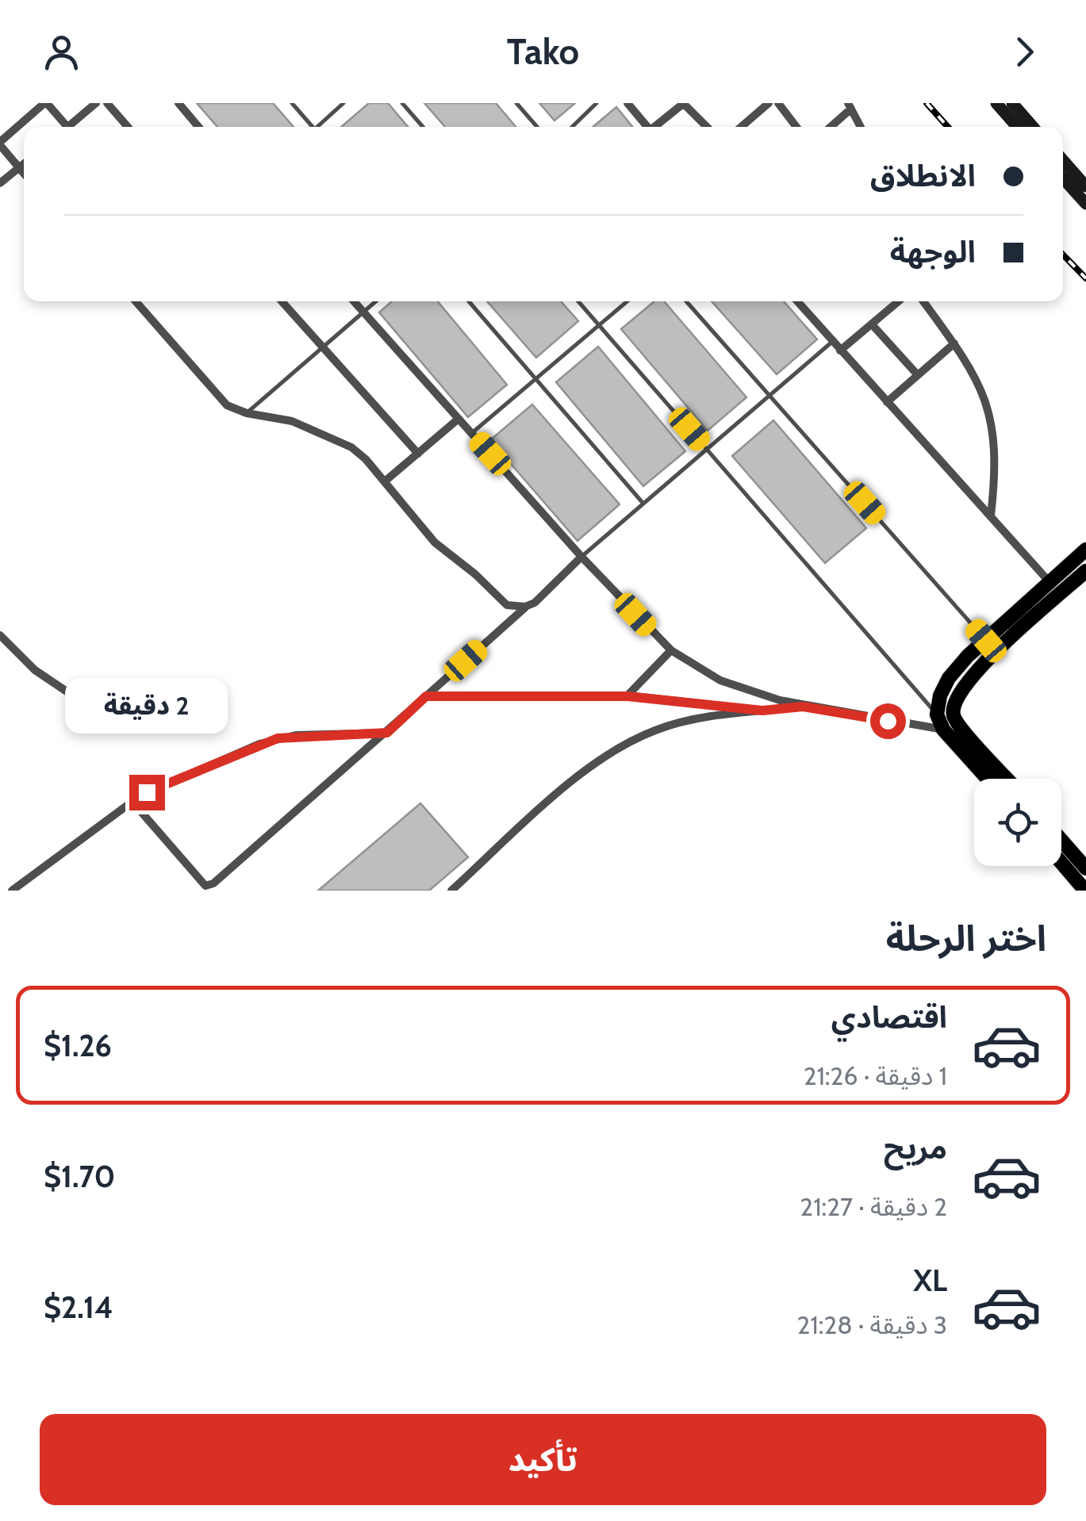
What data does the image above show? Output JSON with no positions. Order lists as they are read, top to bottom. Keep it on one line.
{"page":{"header":"Tako","banner":["الانطلاق","الوجهة"],"bubble":"2 دقيقة","heading":"اختر الرحلة","list":[{"name":"اقتصادي","note":"1 دقيقة · 21:26","value":"$1.26"},{"name":"مريح","note":"2 دقيقة · 21:27","value":"$1.70"},{"name":"XL","note":"3 دقيقة · 21:28","value":"$2.14"}],"buttons":"تأكيد"}}
